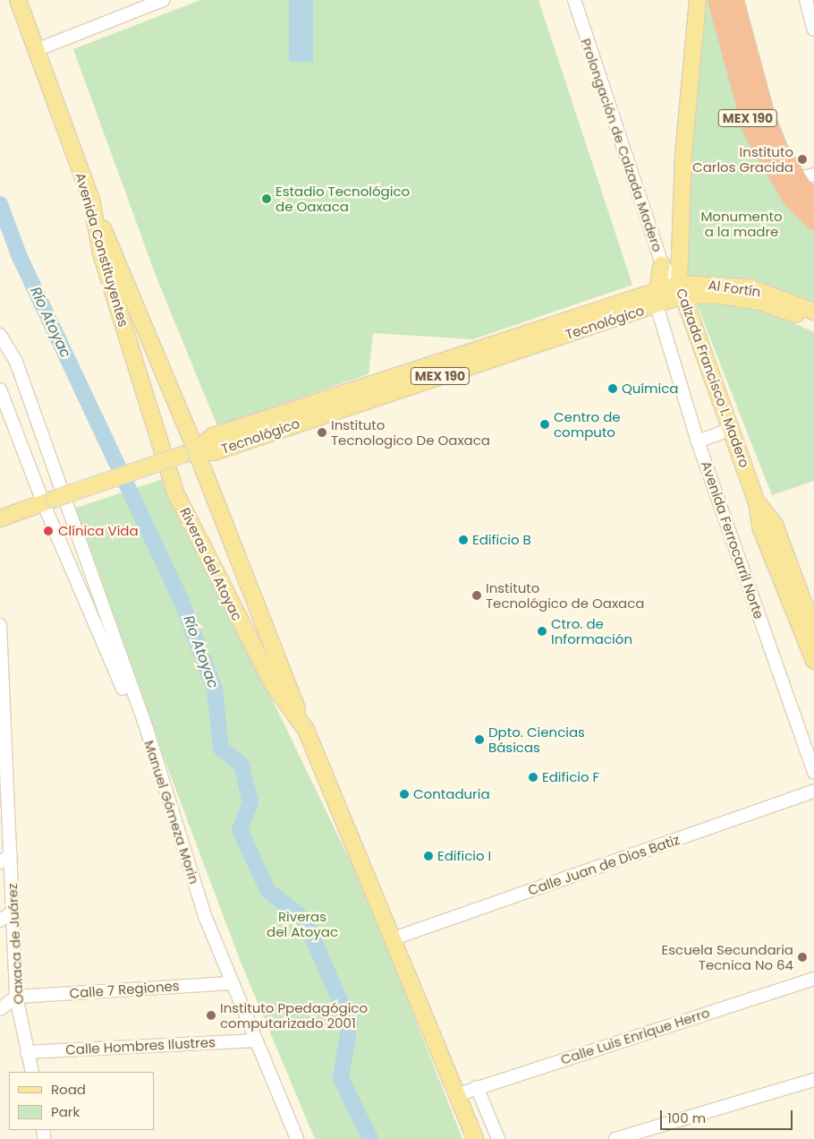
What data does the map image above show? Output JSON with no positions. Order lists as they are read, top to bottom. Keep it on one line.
{"streets":{"highway":["MEX 190"],"main road":["Avenida Constituyentes","Al Fortín","Tecnológico","Calzada Francisco I. Madero","Riveras del Atoyac"],"street":["Prolongación de Calzada Madero","Avenida Ferrocarril Norte","Manuel Gómeza Morin","Calle Juan de Dios Batiz","Oaxaca de Juárez","Calle 7 Regiones","Calle Luis Enrique Herro","Calle Hombres Ilustres"]},"crossings":[["MEX 190","Tecnológico"],["Prolongación de Calzada Madero","Al Fortín"],["Prolongación de Calzada Madero","Tecnológico"],["Prolongación de Calzada Madero","Calzada Francisco I. Madero"],["Avenida Constituyentes","Riveras del Atoyac"],["Al Fortín","Tecnológico"],["Al Fortín","Calzada Francisco I. Madero"],["Tecnológico","Calzada Francisco I. Madero"],["Tecnológico","Avenida Ferrocarril Norte"],["Riveras del Atoyac","Calle Juan de Dios Batiz"],["Riveras del Atoyac","Calle Luis Enrique Herro"],["Manuel Gómeza Morin","Calle 7 Regiones"],["Manuel Gómeza Morin","Calle Hombres Ilustres"],["Oaxaca de Juárez","Calle 7 Regiones"],["Oaxaca de Juárez","Calle Hombres Ilustres"]],"water":["Río Atoyac"],"parks":["Monumento a la madre","Riveras del Atoyac"],"places":["Instituto Carlos Gracida","Estadio Tecnológico de Oaxaca","Química","Centro de computo","Instituto Tecnologico De Oaxaca","Clínica Vida","Edificio B","Instituto Tecnológico de Oaxaca","Ctro. de Información","Dpto. Ciencias Básicas","Edificio F","Contaduria","Edificio I","Escuela Secundaria Tecnica No 64","Instituto Ppedagógico computarizado 2001"],"legend":["Road","Park"],"scale_bar":"100 m"}
